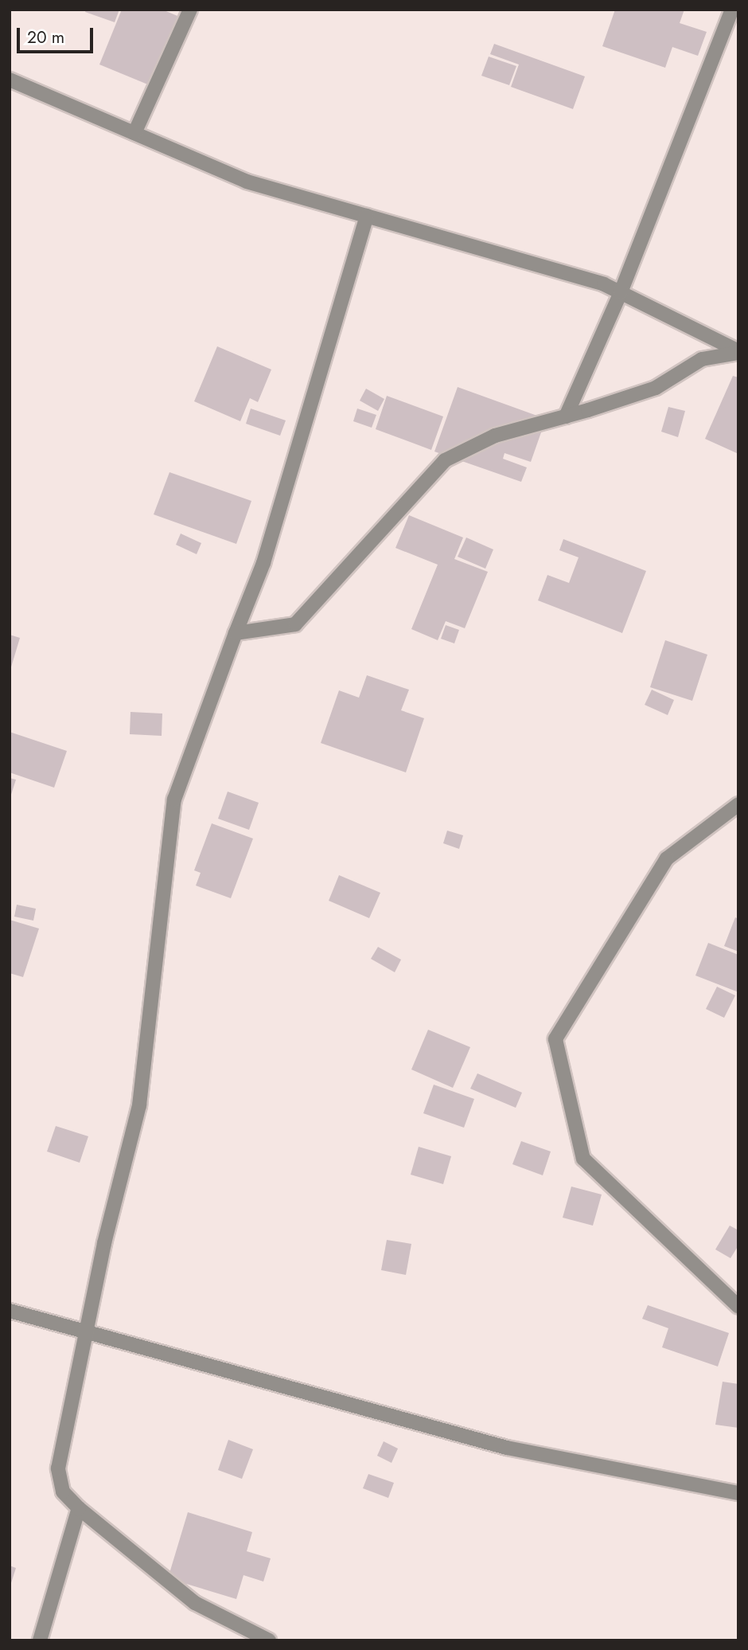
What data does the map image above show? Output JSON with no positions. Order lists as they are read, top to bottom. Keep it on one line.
{"scale_bar":"20 m"}
